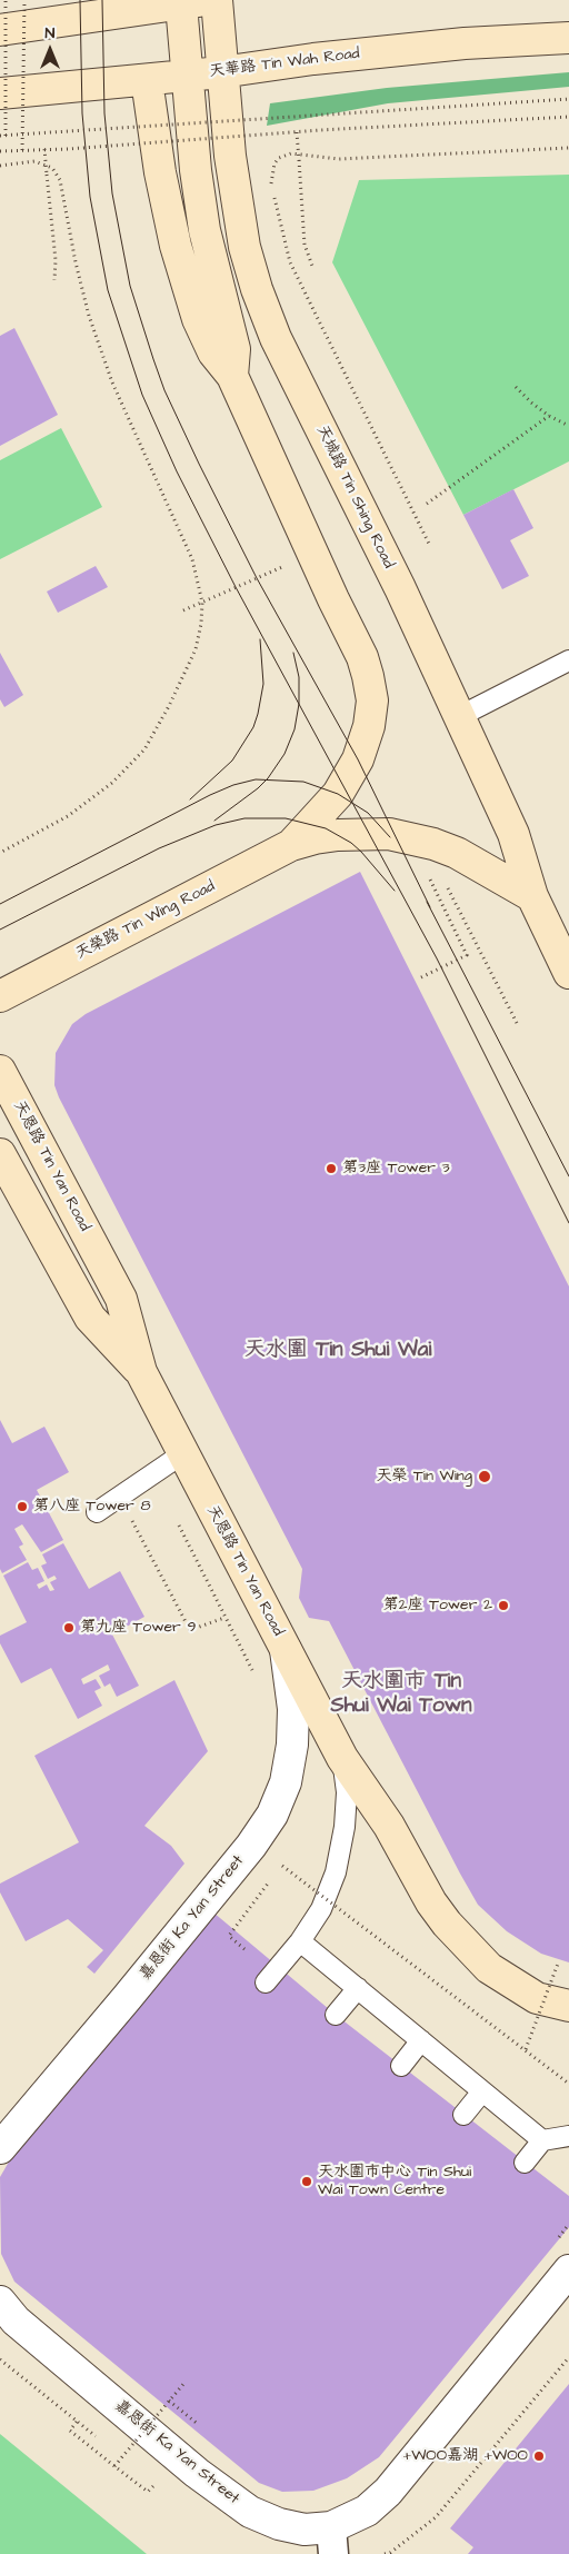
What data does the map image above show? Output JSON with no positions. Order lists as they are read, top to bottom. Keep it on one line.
{"streets":{"main road":["天華路 Tin Wah Road","天城路 Tin Shing Road","天榮路 Tin Wing Road","天恩路 Tin Yan Road"],"street":["嘉恩街 Ka Yan Street"]},"crossings":[["天華路 Tin Wah Road","天城路 Tin Shing Road"],["天城路 Tin Shing Road","天榮路 Tin Wing Road"],["天恩路 Tin Yan Road","嘉恩街 Ka Yan Street"]],"districts":["天水圍 Tin Shui Wai","天水圍市 Tin Shui Wai Town"],"places":["第3座 Tower 3","天榮 Tin Wing","第八座 Tower 8","第2座 Tower 2","第九座 Tower 9","天水圍市中心 Tin Shui Wai Town Centre","+WOO嘉湖 +WOO"],"north":"top"}
